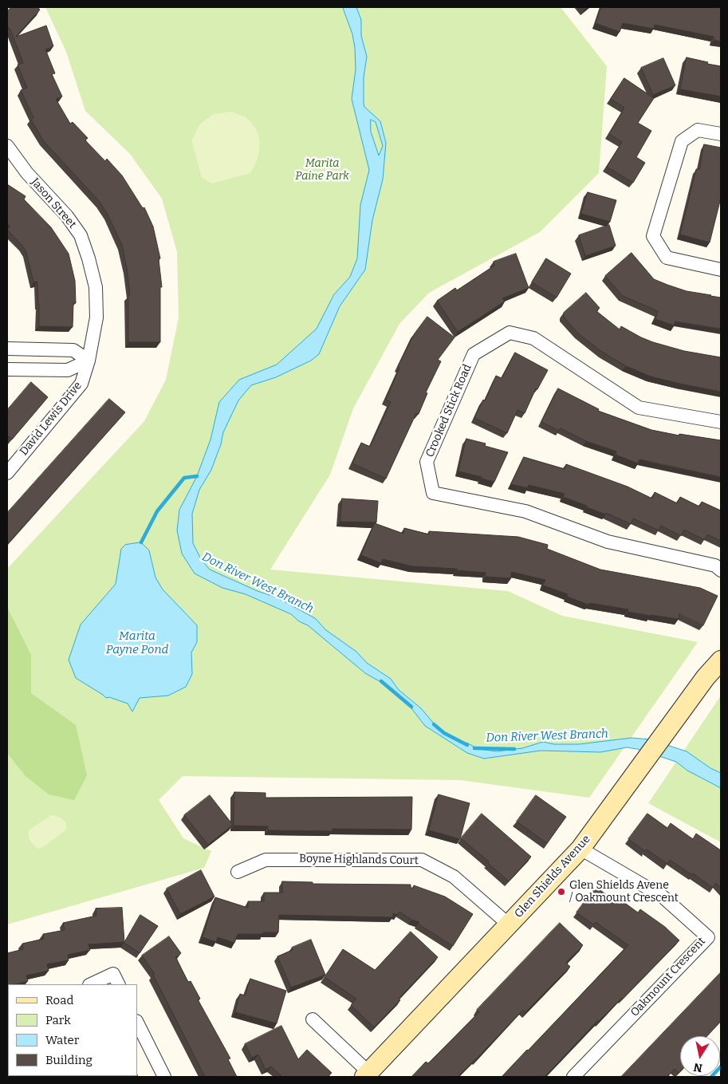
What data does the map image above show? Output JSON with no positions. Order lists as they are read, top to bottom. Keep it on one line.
{"streets":{"street":["Jason Street","Crooked Stick Road","David Lewis Drive","Boyne Highlands Court","Glen Shields Avenue","Oakmount Crescent"]},"crossings":[["Jason Street","David Lewis Drive"],["Boyne Highlands Court","Glen Shields Avenue"],["Glen Shields Avenue","Oakmount Crescent"]],"water":["Don River West Branch","Marita Payne Pond"],"parks":["Marita Paine Park"],"places":["Glen Shields Avene / Oakmount Crescent"],"legend":["Road","Park","Water","Building"],"north":"bottom"}
